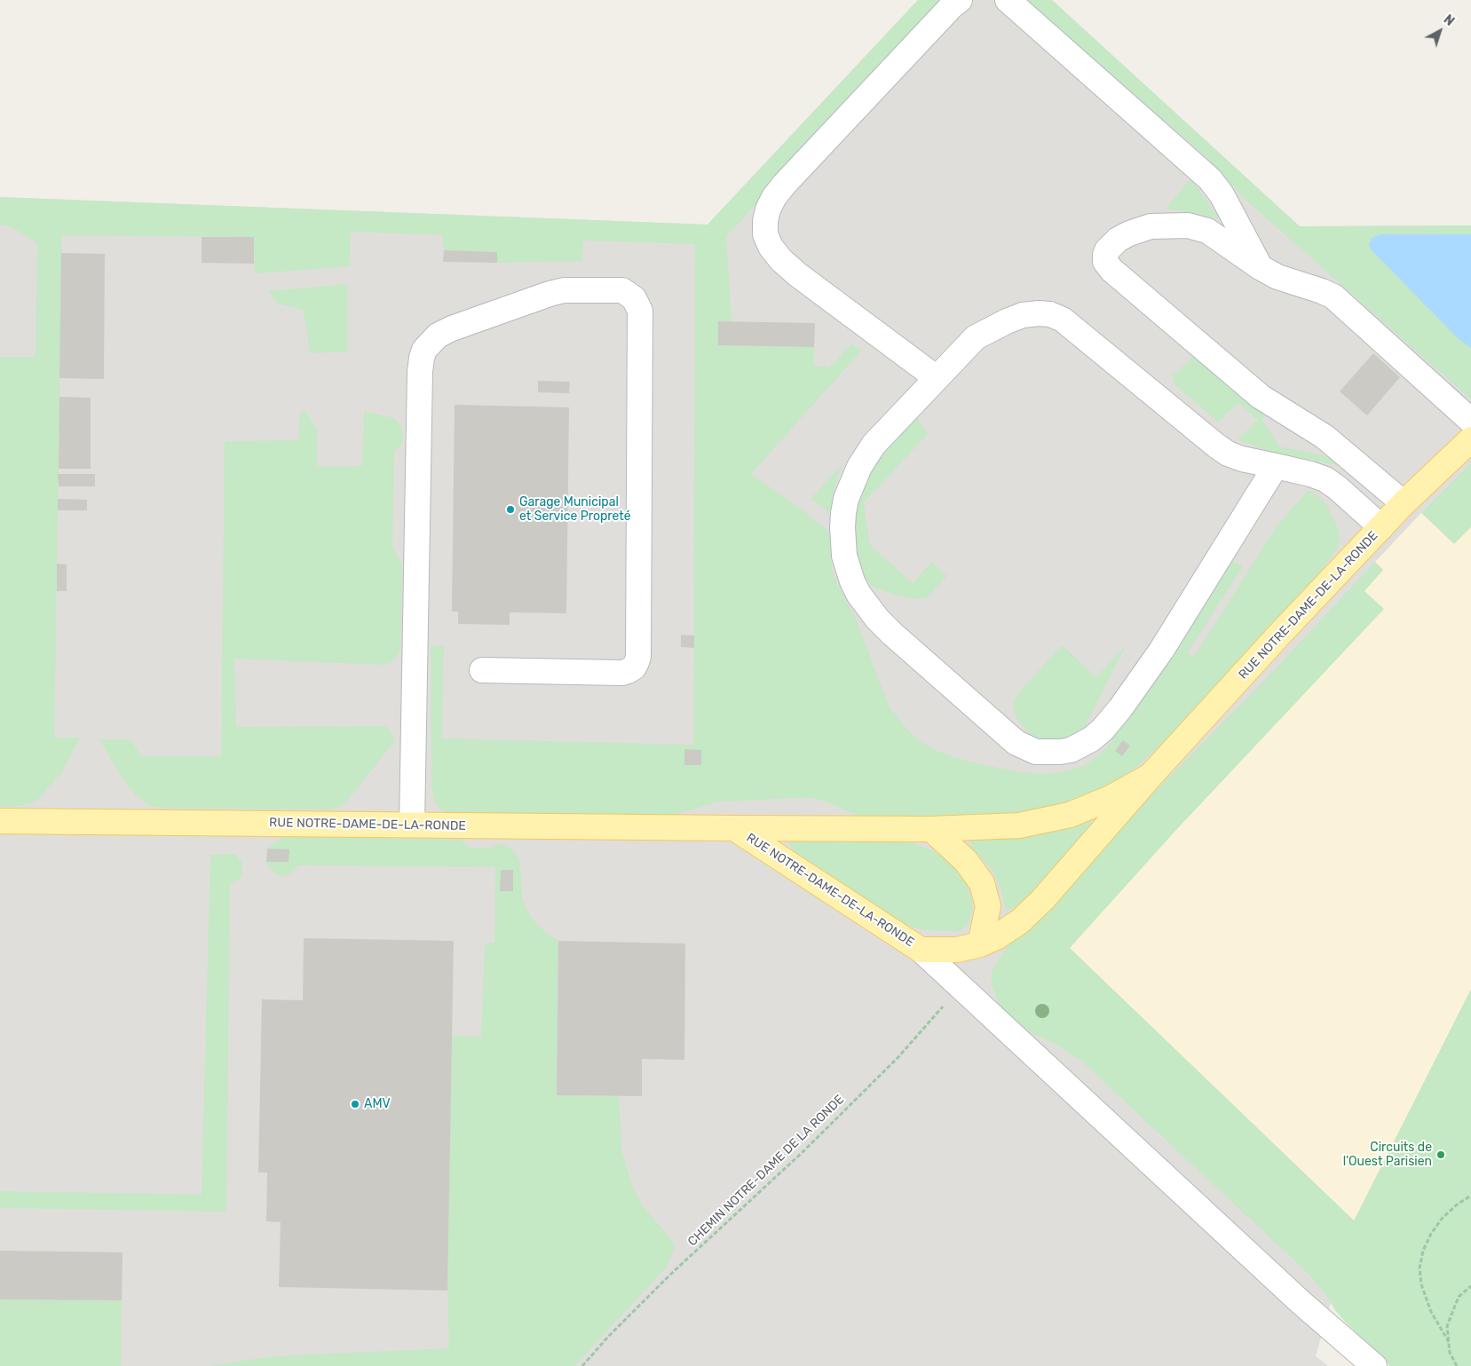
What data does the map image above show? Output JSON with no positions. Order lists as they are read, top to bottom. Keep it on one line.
{"streets":{"main road":["RUE NOTRE-DAME-DE-LA-RONDE"],"path":["CHEMIN NOTRE-DAME DE LA RONDE"]},"places":["Garage Municipal et Service Propreté","AMV","Circuits de l’Ouest Parisien"],"north":"top right"}
